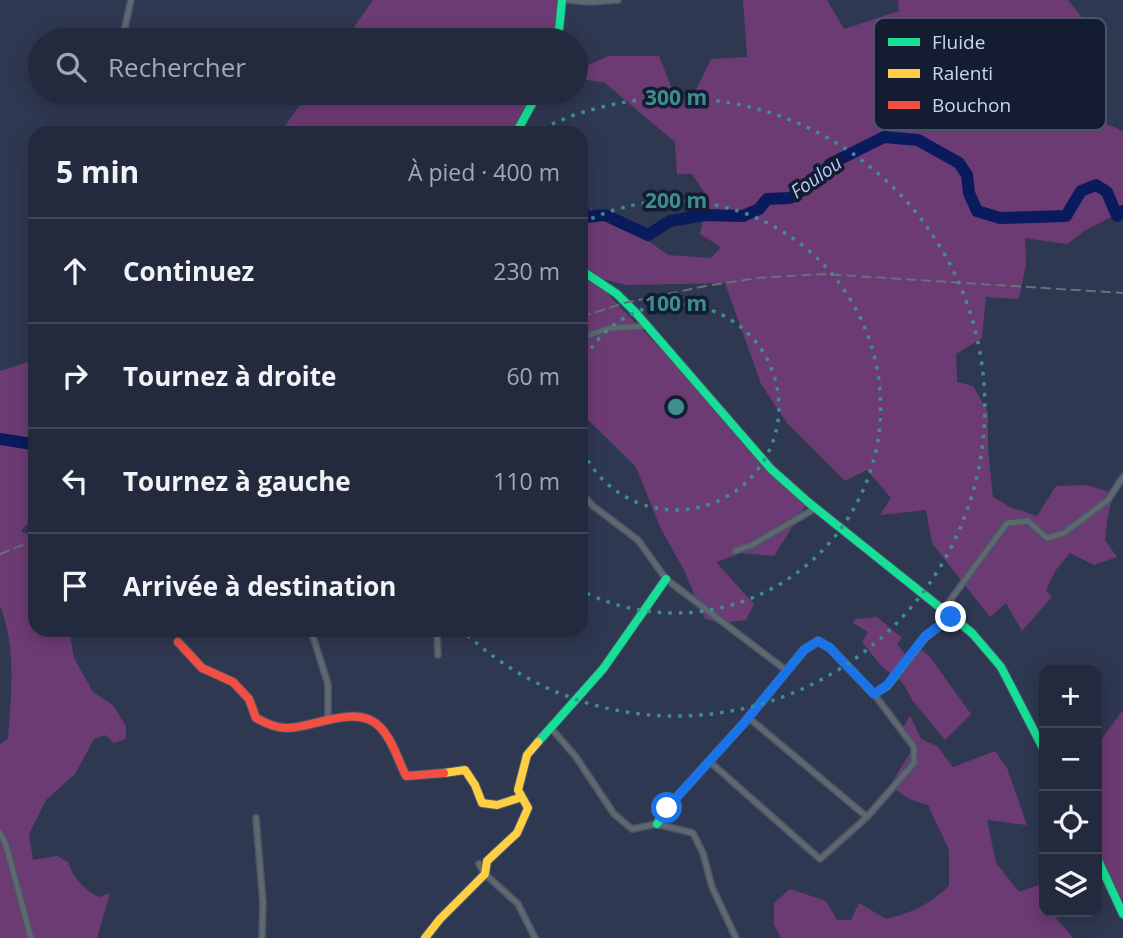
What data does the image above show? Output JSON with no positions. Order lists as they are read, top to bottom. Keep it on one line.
{"water":["Foulou"],"legend":["Fluide","Ralenti","Bouchon"],"page":{"search":"Rechercher","heading":["5 min","À pied · 400 m"],"list":[["Continuez","230 m"],["Tournez à droite","60 m"],["Tournez à gauche","110 m"],"Arrivée à destination"],"map_buttons":["+","−"]},"rings":["300 m","200 m","100 m"]}
